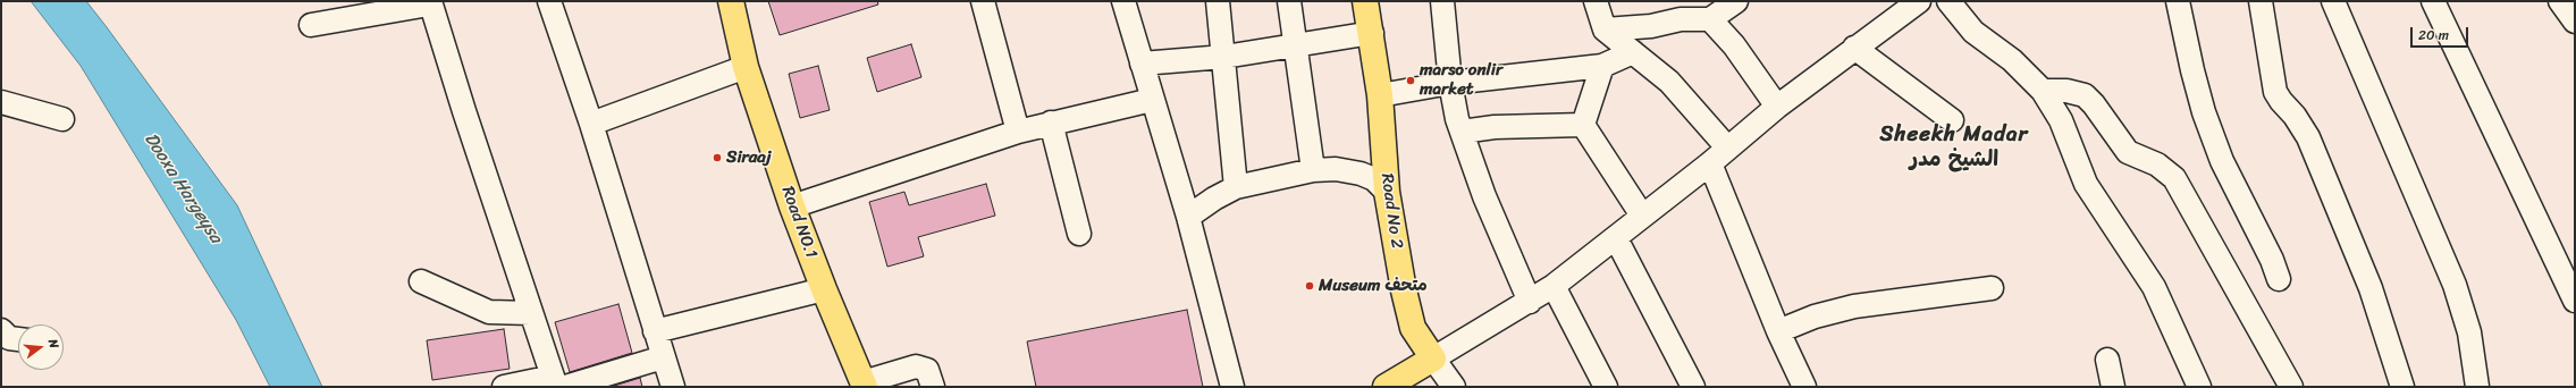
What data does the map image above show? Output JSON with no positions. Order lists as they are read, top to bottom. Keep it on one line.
{"streets":{"main road":["Road No 2","Road NO.1"]},"districts":["Sheekh Madar الشيخ مدر"],"water":["Dooxa Hargeysa"],"places":["marso onlir market","Siraaj","Museum متحف"],"scale_bar":"20 m","north":"right"}
